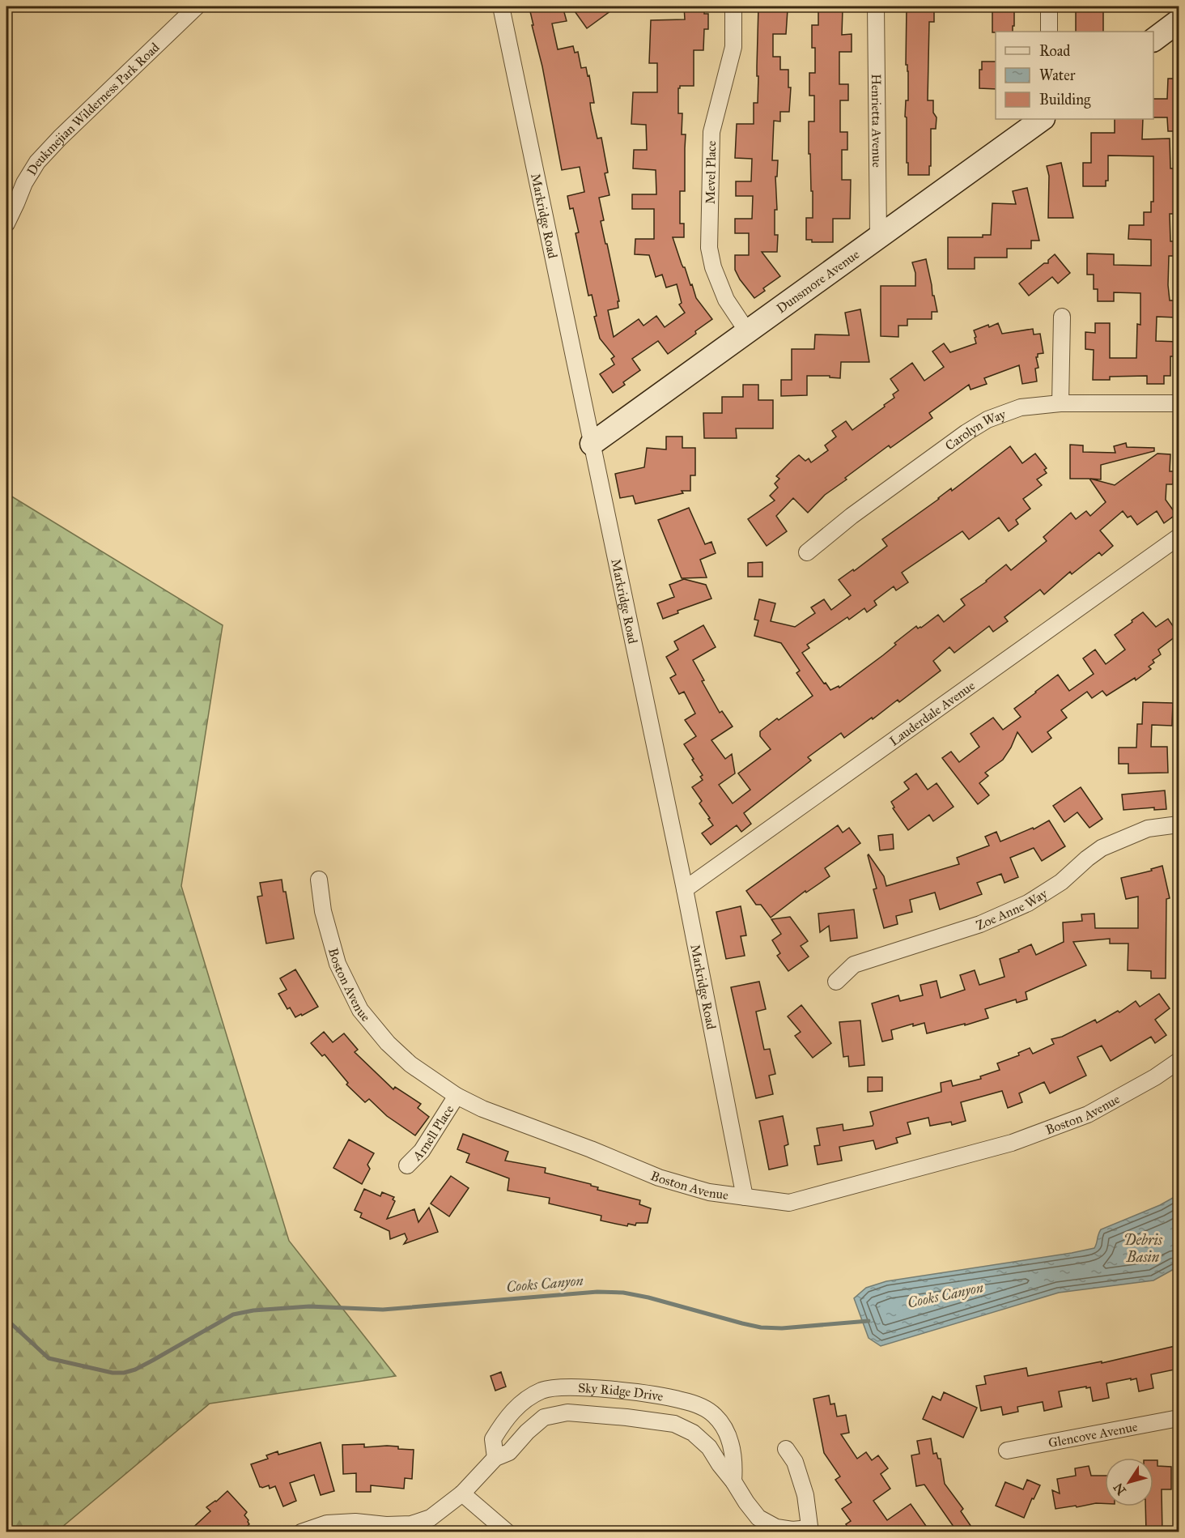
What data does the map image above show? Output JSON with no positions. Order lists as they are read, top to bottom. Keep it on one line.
{"streets":{"street":["Deukmejian Wilderness Park Road","Henrietta Avenue","Mevel Place","Markridge Road","Dunsmore Avenue","Carolyn Way","Lauderdale Avenue","Zoe Anne Way","Boston Avenue","Arnell Place","Sky Ridge Drive","Glencove Avenue"]},"crossings":[["Henrietta Avenue","Dunsmore Avenue"],["Mevel Place","Dunsmore Avenue"],["Markridge Road","Dunsmore Avenue"],["Markridge Road","Lauderdale Avenue"],["Markridge Road","Boston Avenue"],["Boston Avenue","Arnell Place"]],"water":["Debris Basin","Cooks Canyon"],"legend":["Road","Water","Building"],"north":"bottom left"}
